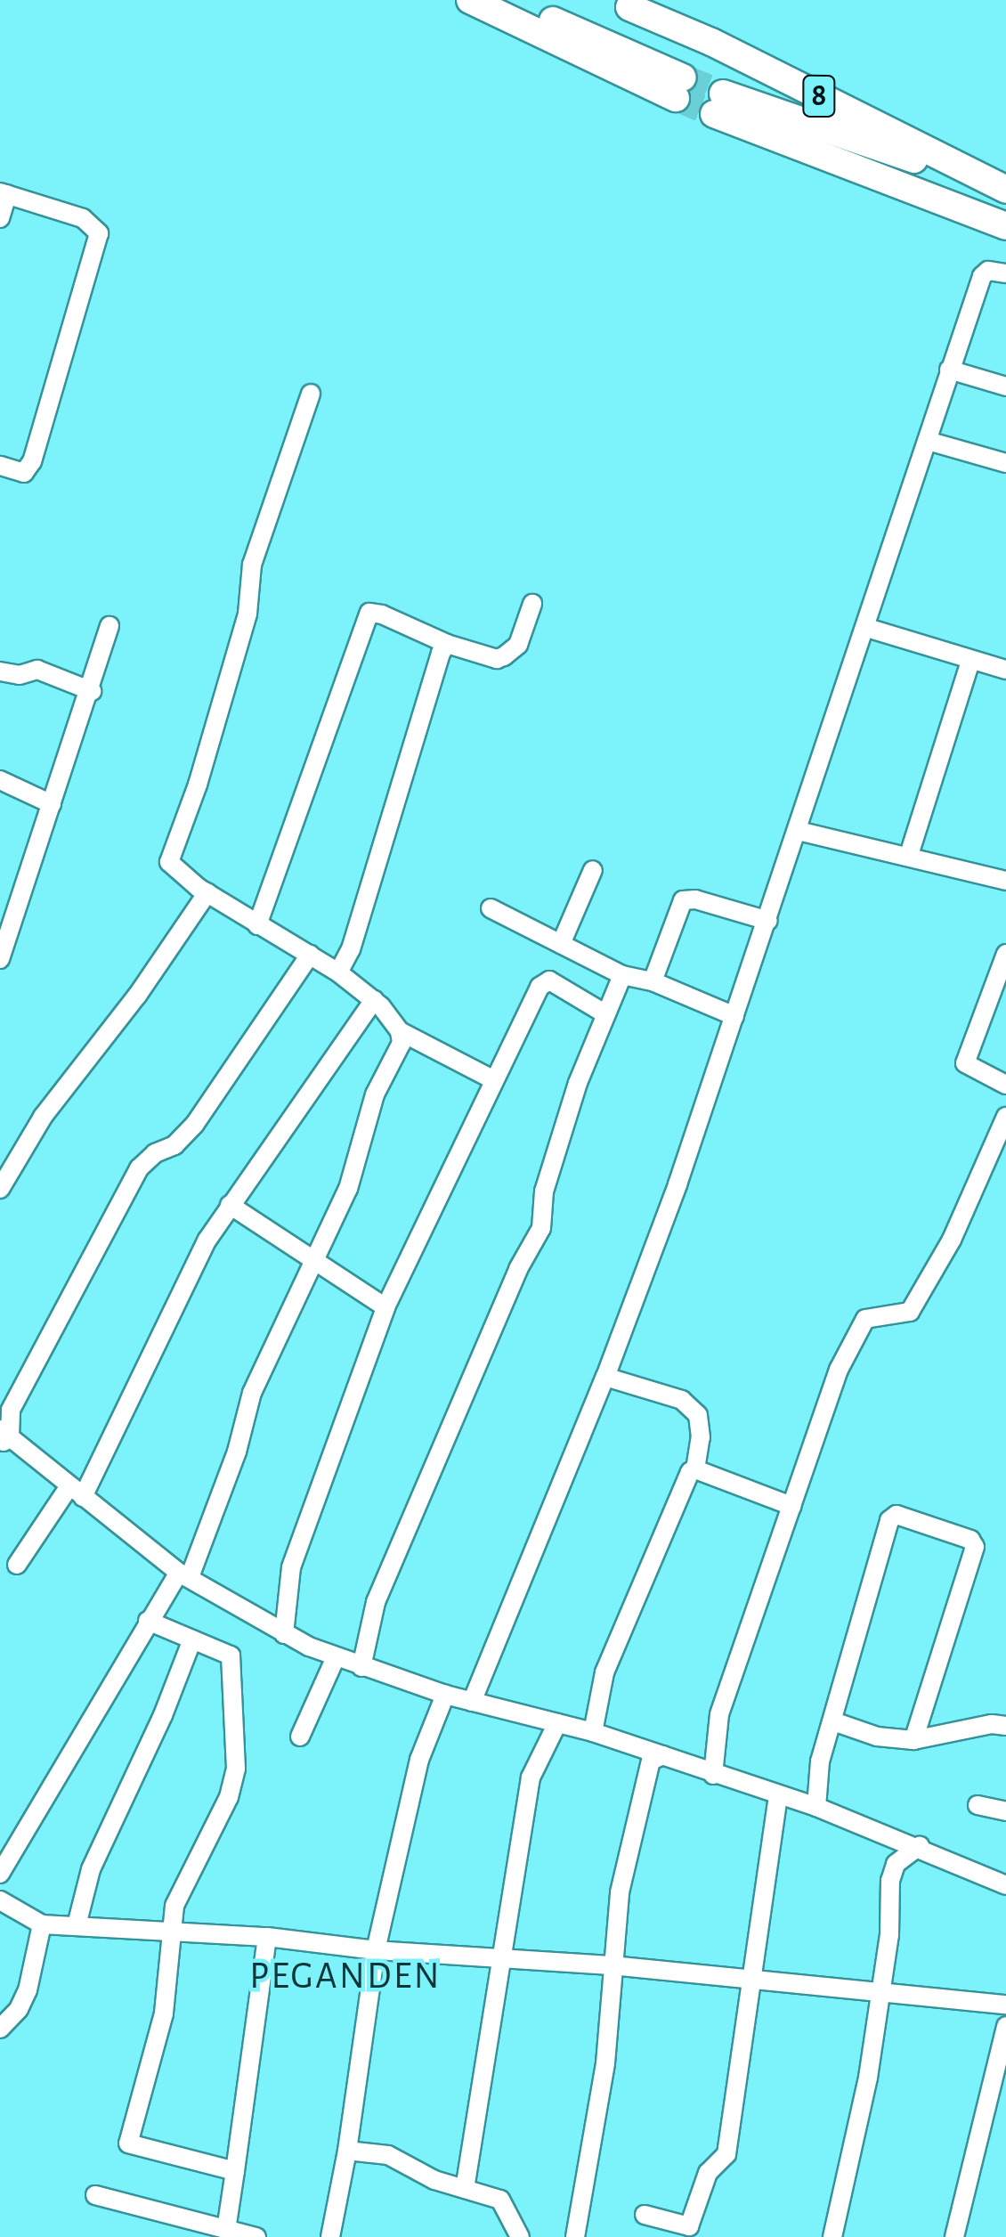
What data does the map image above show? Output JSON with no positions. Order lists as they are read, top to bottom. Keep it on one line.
{"streets":{"highway":["8"]},"districts":["PEGANDEN"]}
